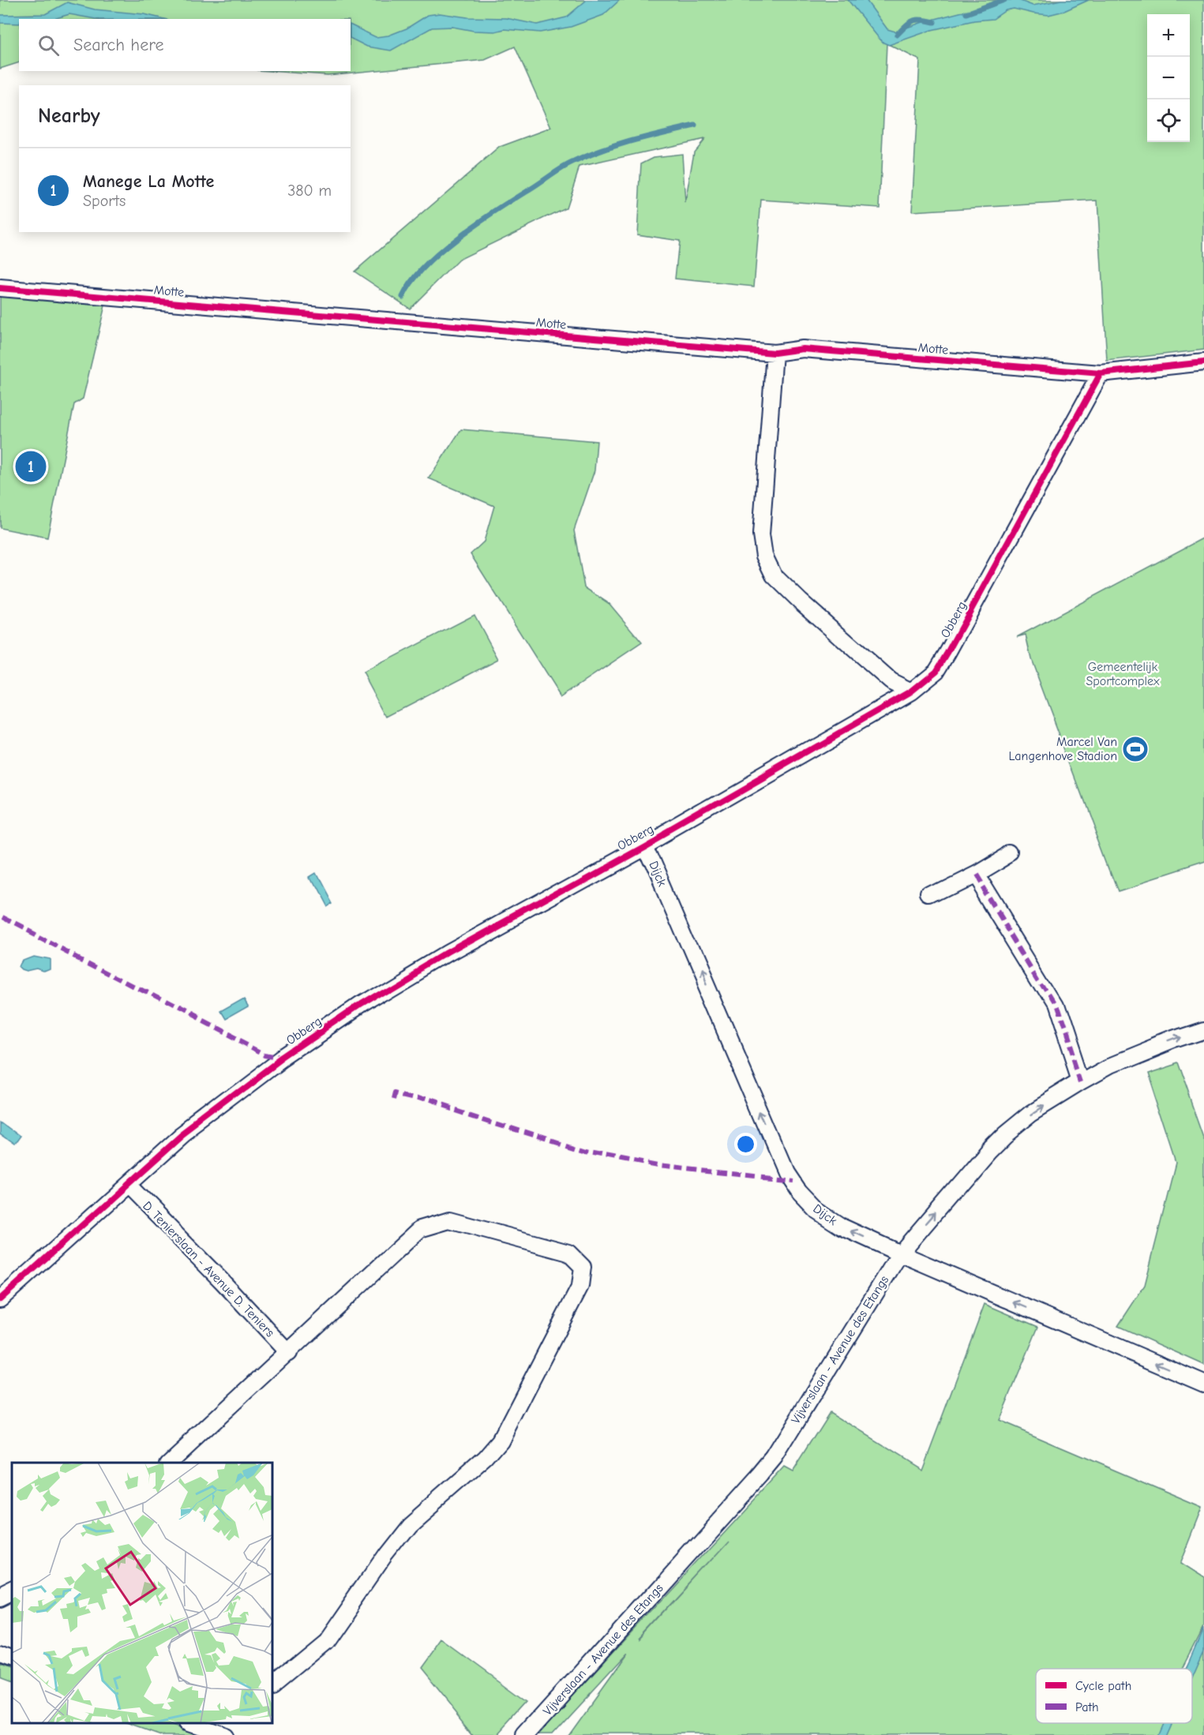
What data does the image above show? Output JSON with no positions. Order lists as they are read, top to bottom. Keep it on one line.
{"streets":{"street":["Motte","Obberg","Dijck","D. Tenierslaan - Avenue D. Teniers","Vijverslaan - Avenue des Etangs"]},"crossings":[["Motte","Obberg"],["Obberg","Dijck"],["Obberg","D. Tenierslaan - Avenue D. Teniers"],["Dijck","Vijverslaan - Avenue des Etangs"]],"one_way":["Dijck","Vijverslaan - Avenue des Etangs"],"parks":["Gemeentelijk Sportcomplex"],"places":{"sports":["Marcel Van Langenhove Stadion"]},"legend":["Cycle path","Path"],"page":{"map_buttons":["+","−"],"search":"Search here","heading":"Nearby","list":[{"mark":"1","name":"Manege La Motte","note":"Sports","value":"380 m"}],"pins":"1"}}
